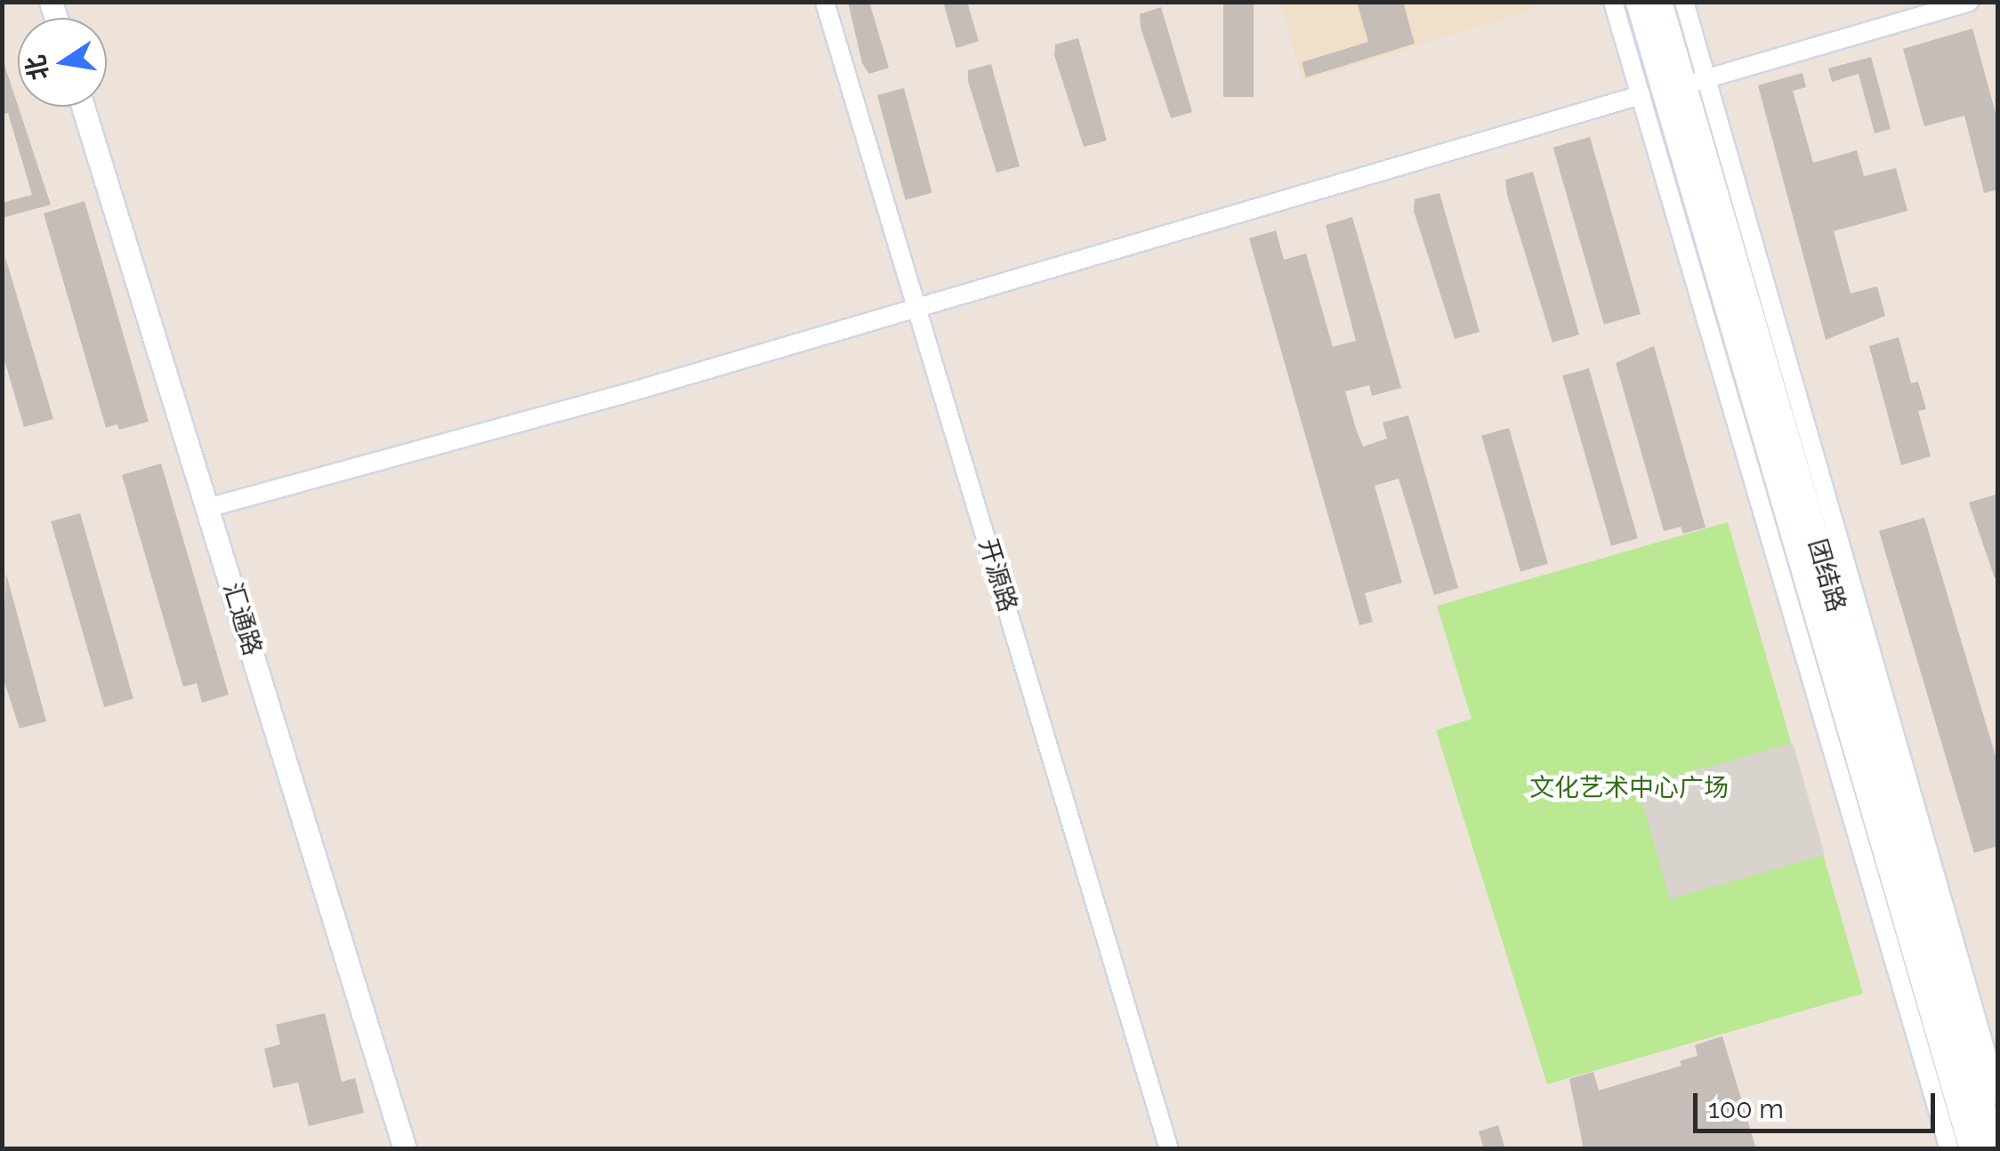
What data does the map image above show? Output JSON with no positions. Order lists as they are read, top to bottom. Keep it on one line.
{"streets":{"main road":["团结路"],"street":["开源路","汇通路"]},"parks":["文化艺术中心广场"],"scale_bar":"100 m","north":"left"}
